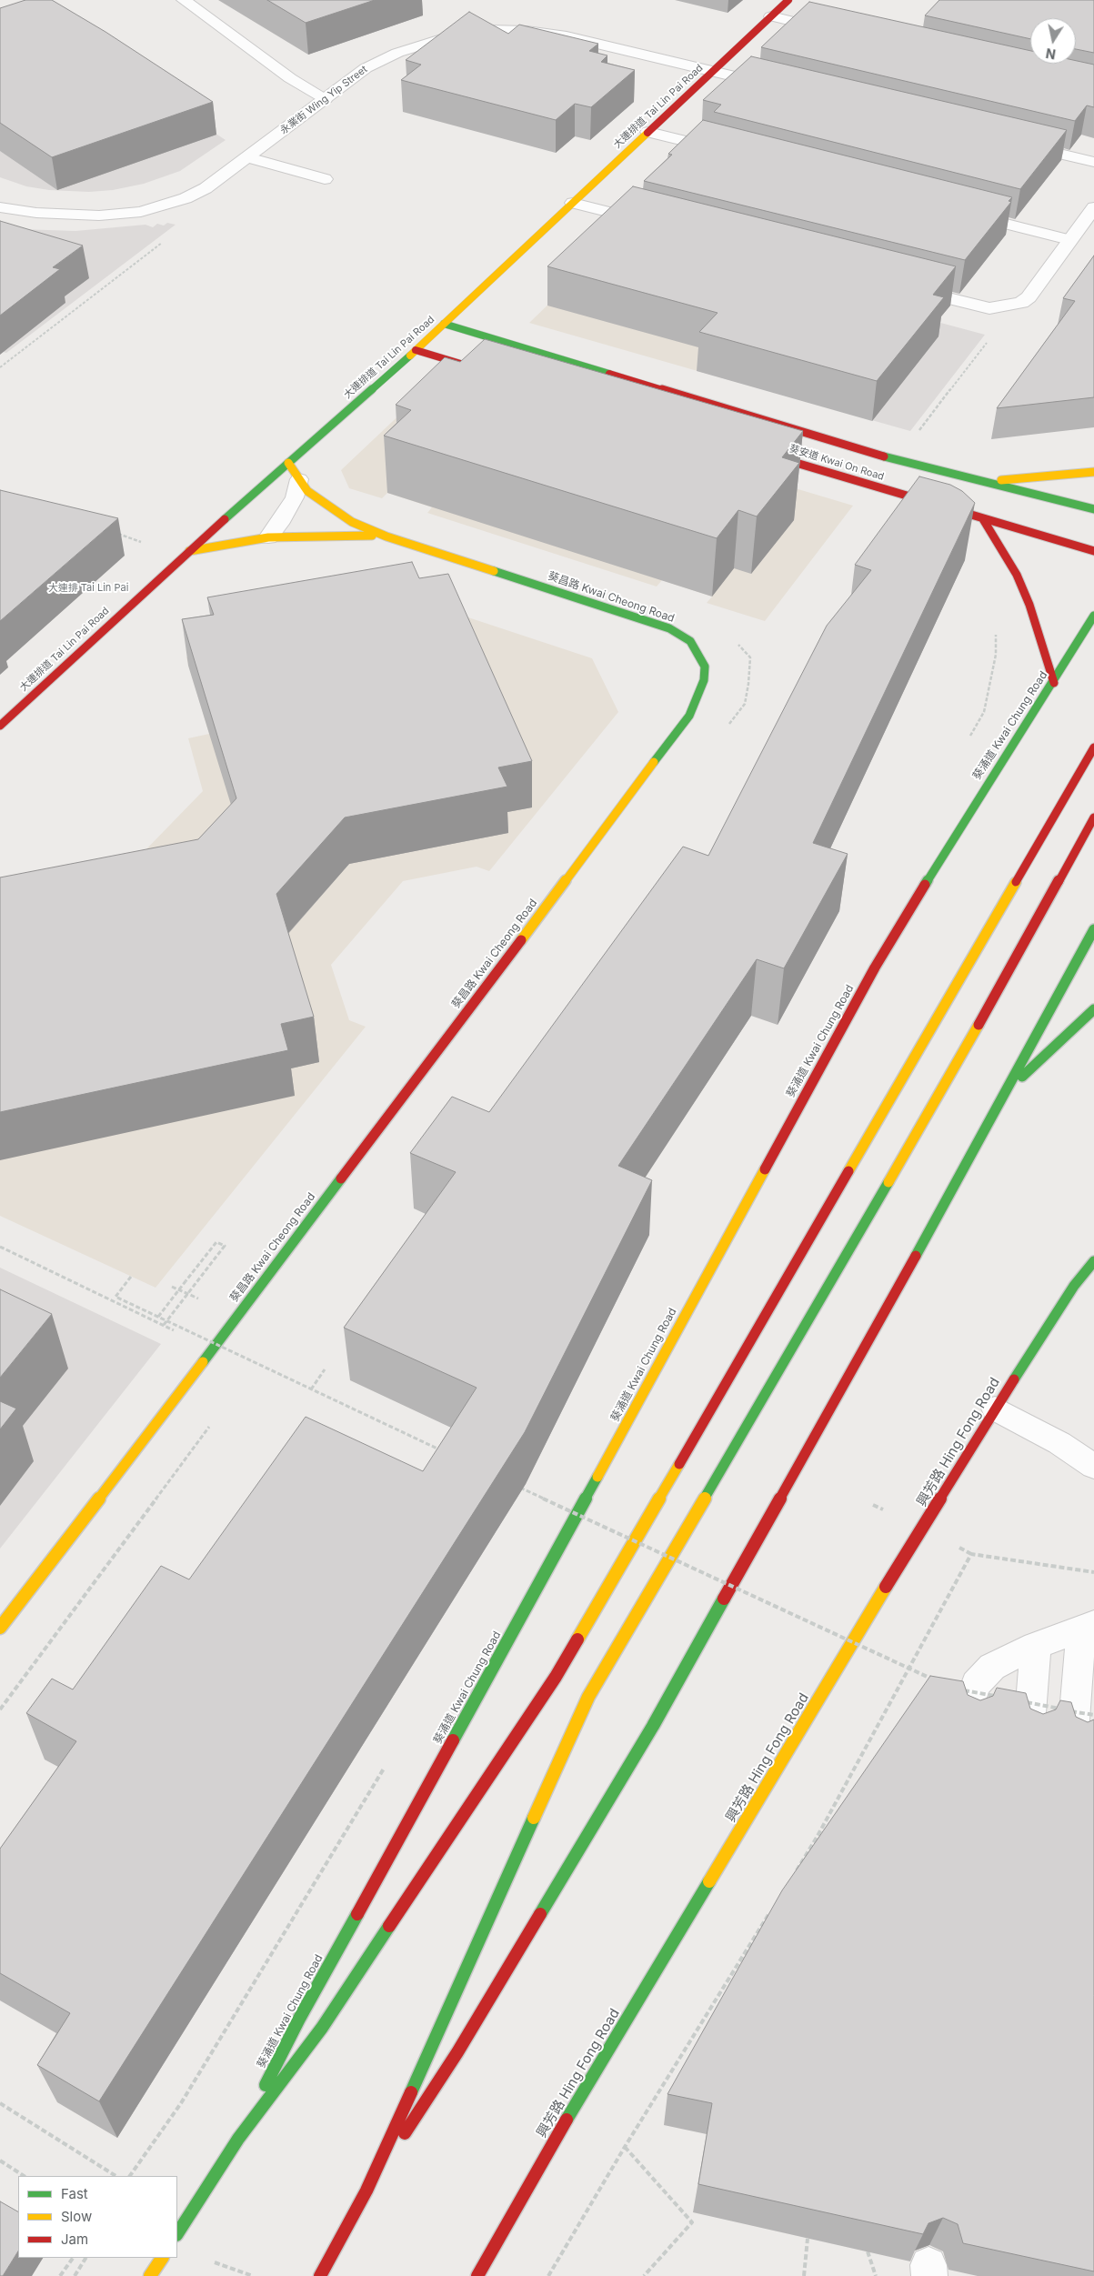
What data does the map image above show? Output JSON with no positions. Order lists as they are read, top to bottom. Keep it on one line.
{"streets":{"main road":["大連排道 Tai Lin Pai Road","葵安道 Kwai On Road","葵昌路 Kwai Cheong Road","葵涌道 Kwai Chung Road","興芳路 Hing Fong Road"],"street":["永業街 Wing Yip Street"]},"crossings":[["永業街 Wing Yip Street","大連排道 Tai Lin Pai Road"],["大連排道 Tai Lin Pai Road","葵安道 Kwai On Road"],["大連排道 Tai Lin Pai Road","葵昌路 Kwai Cheong Road"]],"districts":["大連排 Tai Lin Pai"],"legend":["Fast","Slow","Jam"],"north":"bottom"}
